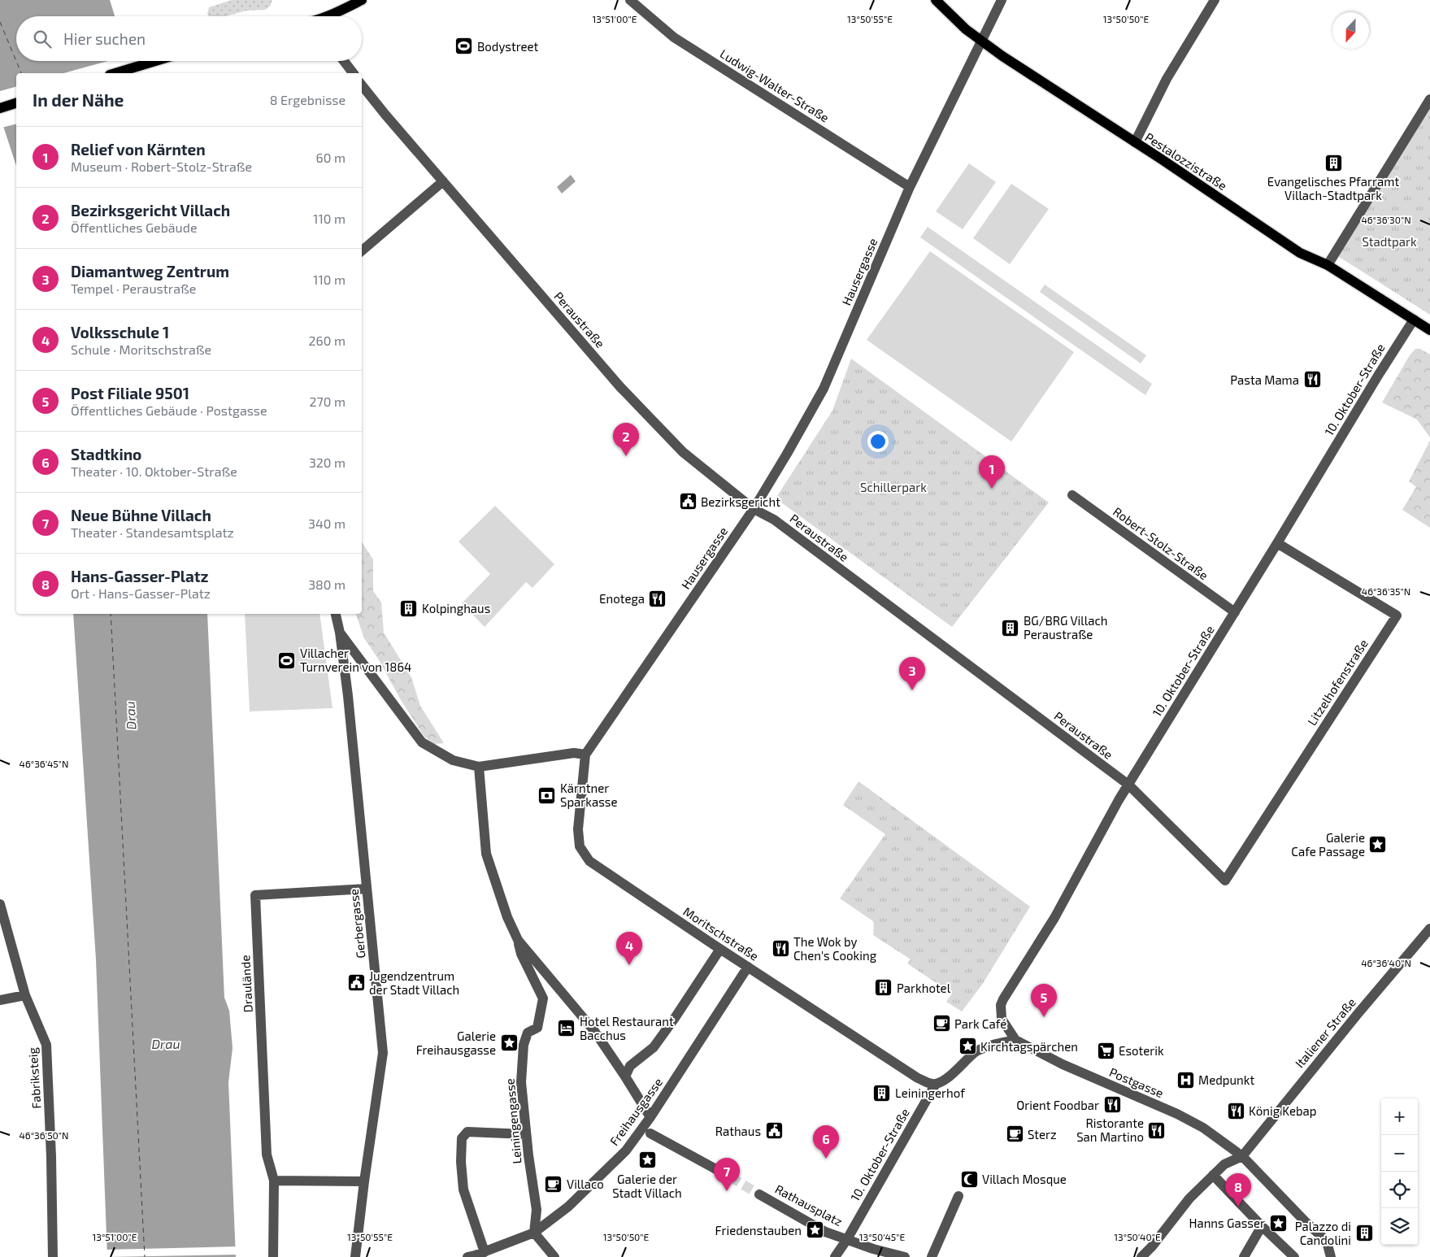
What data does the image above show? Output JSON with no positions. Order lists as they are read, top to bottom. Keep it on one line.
{"streets":{"main road":["Pestalozzistraße"],"street":["Ludwig-Walter-Straße","Hausergasse","Peraustraße","10. Oktober-Straße","Robert-Stolz-Straße","Litzelhofenstraße","Gerbergasse","Moritschstraße","Draulände","Italiener Straße","Fabriksteig","Postgasse","Freihausgasse","Leiningengasse","Rathausplatz"]},"crossings":[["Ludwig-Walter-Straße","Hausergasse"],["Pestalozzistraße","Hausergasse"],["Pestalozzistraße","10. Oktober-Straße"],["Hausergasse","Peraustraße"],["Hausergasse","Moritschstraße"],["Peraustraße","10. Oktober-Straße"],["Peraustraße","Litzelhofenstraße"],["10. Oktober-Straße","Robert-Stolz-Straße"],["10. Oktober-Straße","Litzelhofenstraße"],["10. Oktober-Straße","Moritschstraße"],["10. Oktober-Straße","Postgasse"],["10. Oktober-Straße","Rathausplatz"],["Gerbergasse","Draulände"],["Moritschstraße","Freihausgasse"],["Italiener Straße","Postgasse"],["Freihausgasse","Leiningengasse"]],"water":["Drau"],"parks":["Stadtpark","Schillerpark"],"places":{"sports":["Bodystreet","Villacher Turnverein von 1864"],"building":["Evangelisches Pfarramt Villach-Stadtpark","Kolpinghaus","BG/BRG Villach Peraustraße","Parkhotel","Leiningerhof","Palazzo di Candolini"],"restaurant":["Pasta Mama","Enotega","The Wok by Chen's Cooking","Orient Foodbar","König Kebap","Ristorante San Martino"],"public building":["Bezirksgericht","Jugendzentrum der Stadt Villach","Rathaus"],"bank":["Kärntner Sparkasse"],"place":["Galerie Cafe Passage","Galerie Freihausgasse","Kirchtagspärchen","Galerie der Stadt Villach","Hanns Gasser","Friedenstauben"],"cafe":["Park Café","Sterz","Villaco"],"hotel":["Hotel Restaurant Bacchus"],"supermarket":["Esoterik"],"hospital":["Medpunkt"],"mosque":["Villach Mosque"]},"north":"bottom","page":{"search":"Hier suchen","heading":["In der Nähe","8 Ergebnisse"],"list":[{"mark":"1","name":"Relief von Kärnten","note":"Museum · Robert-Stolz-Straße","value":"60 m"},{"mark":"2","name":"Bezirksgericht Villach","note":"Öffentliches Gebäude","value":"110 m"},{"mark":"3","name":"Diamantweg Zentrum","note":"Tempel · Peraustraße","value":"110 m"},{"mark":"4","name":"Volksschule 1","note":"Schule · Moritschstraße","value":"260 m"},{"mark":"5","name":"Post Filiale 9501","note":"Öffentliches Gebäude · Postgasse","value":"270 m"},{"mark":"6","name":"Stadtkino","note":"Theater · 10. Oktober-Straße","value":"320 m"},{"mark":"7","name":"Neue Bühne Villach","note":"Theater · Standesamtsplatz","value":"340 m"},{"mark":"8","name":"Hans-Gasser-Platz","note":"Ort · Hans-Gasser-Platz","value":"380 m"}],"pins":["2","1","3","4","5","6","7","8"],"map_buttons":["+","−"]},"coordinates":["13°51'00\"E","13°50'55\"E","13°50'50\"E","46°36'30\"N","46°36'35\"N","46°36'45\"N","46°36'40\"N","46°36'50\"N","13°50'45\"E","13°50'40\"E"]}
